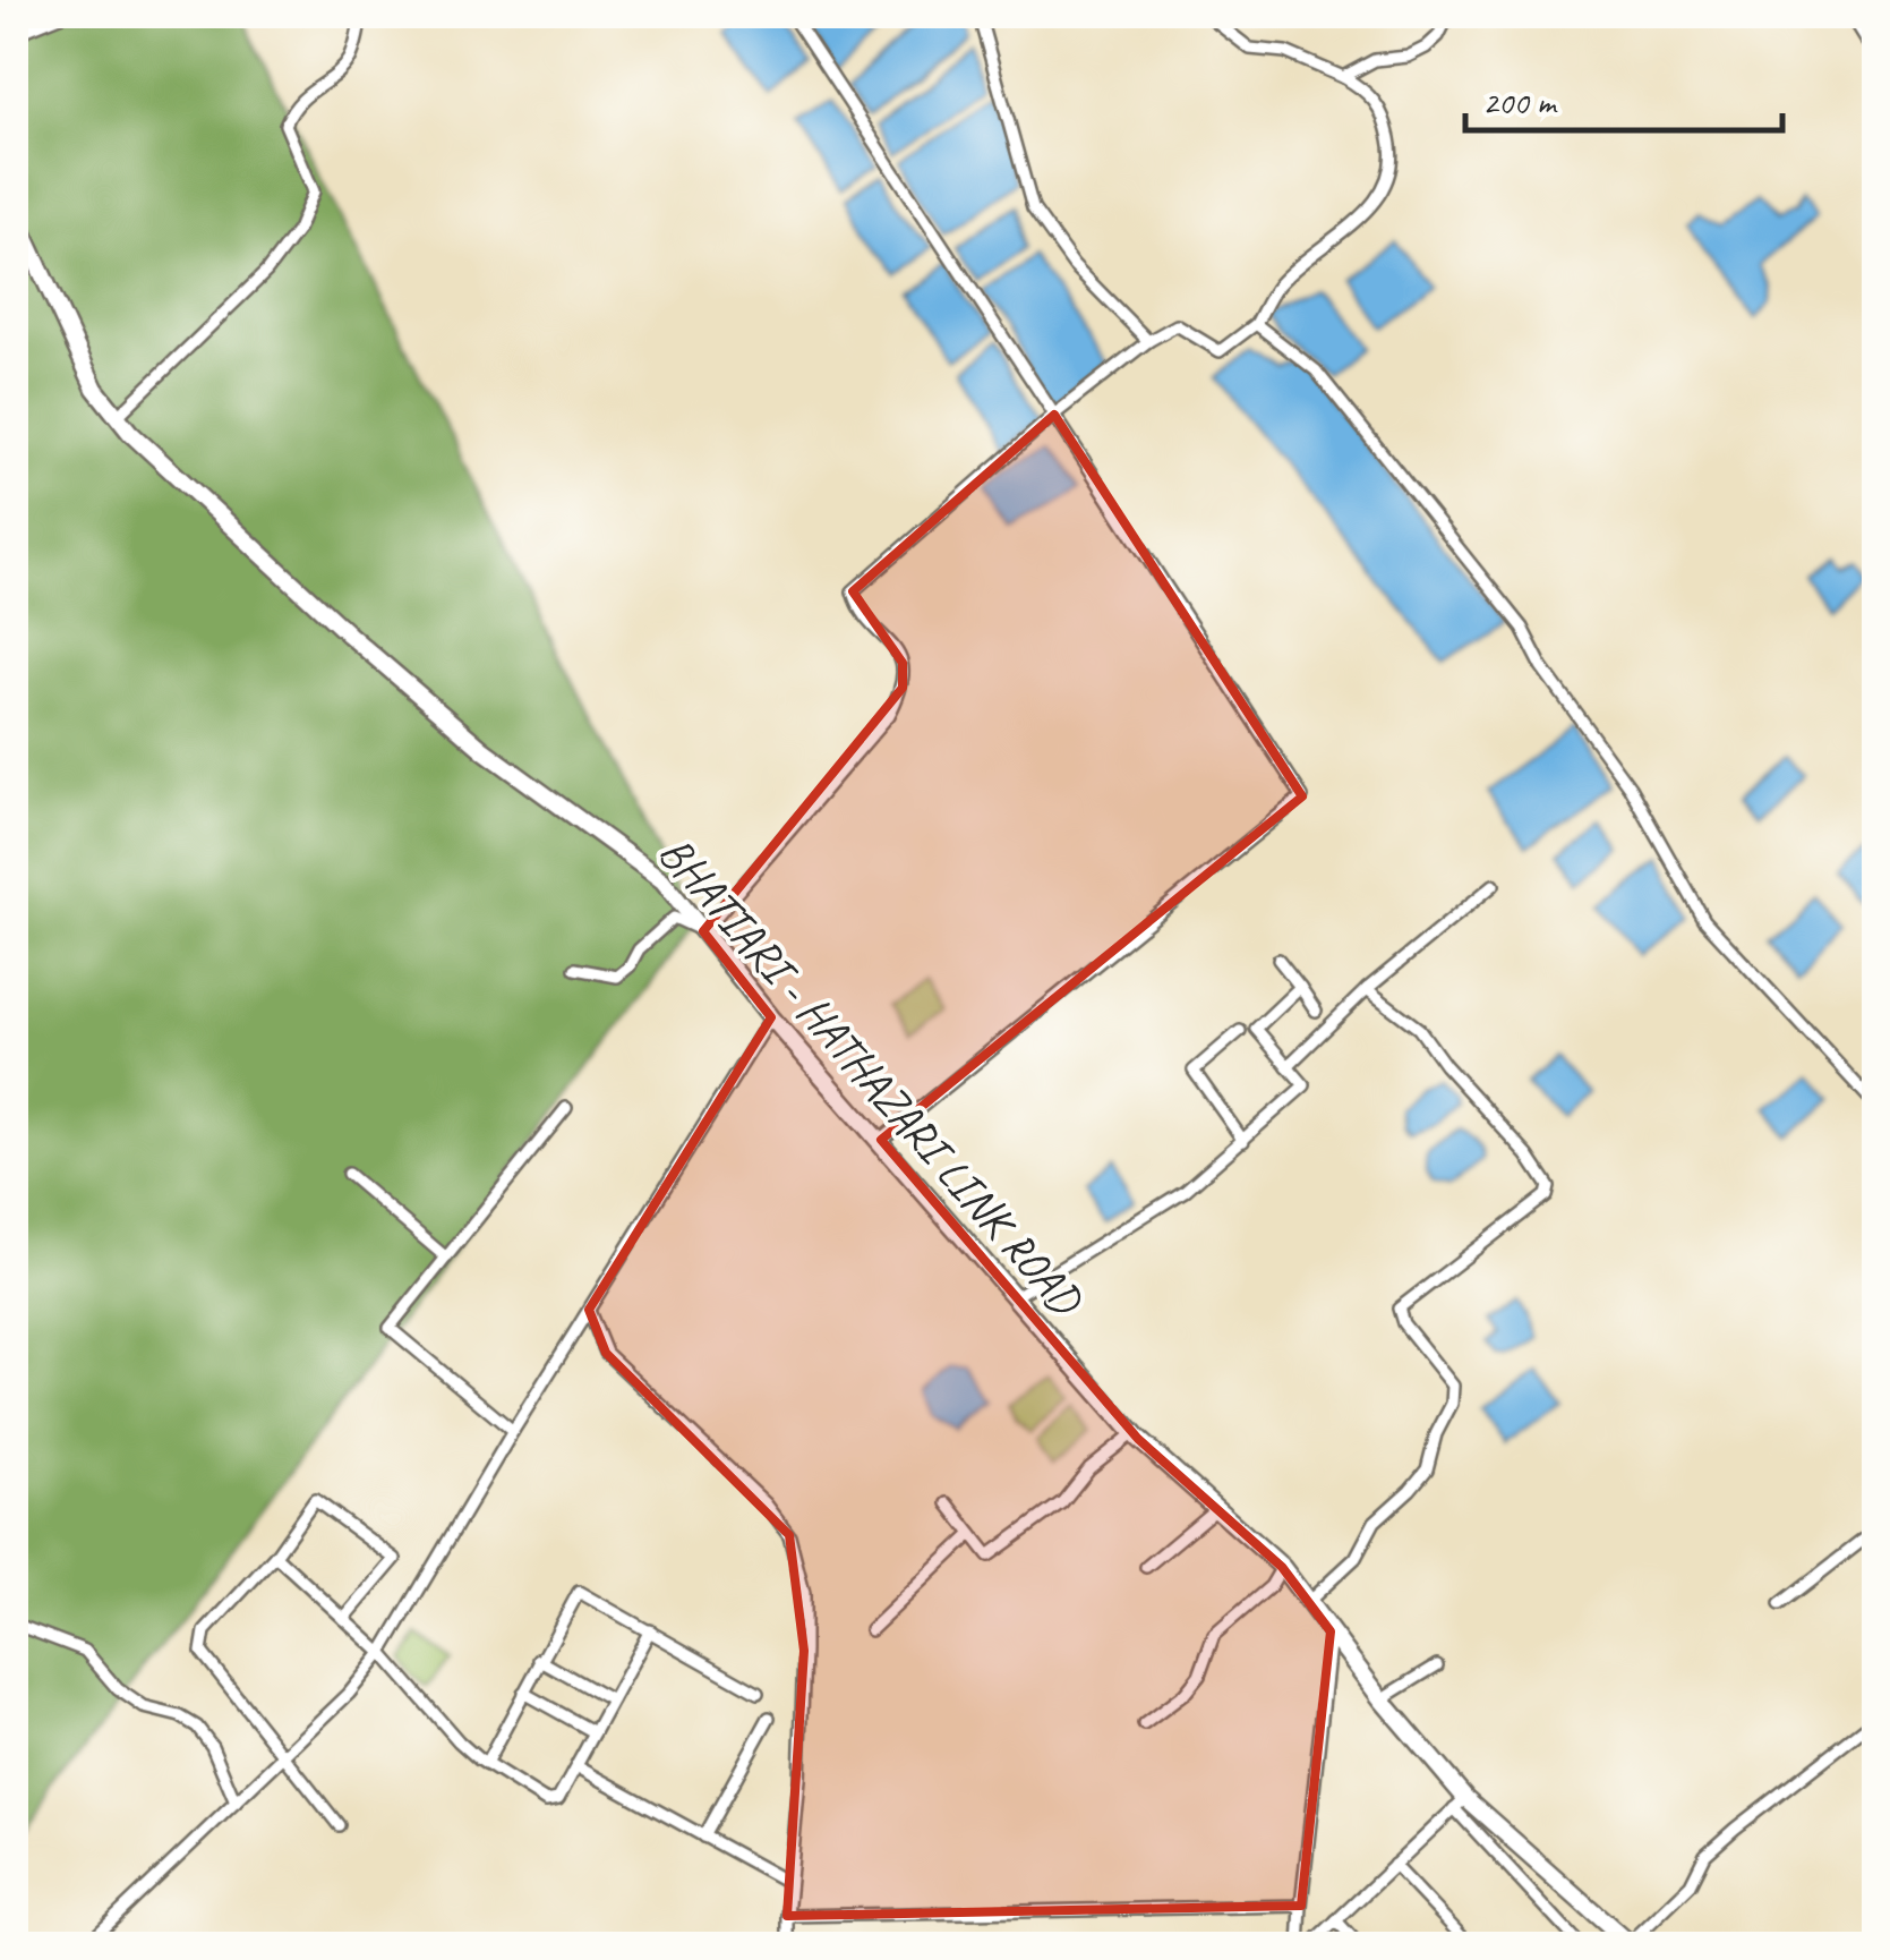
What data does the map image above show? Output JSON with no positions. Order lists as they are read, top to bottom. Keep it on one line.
{"streets":{"main road":["BHATIARI - HATHAZARI LINK ROAD"]},"scale_bar":"200 m"}
